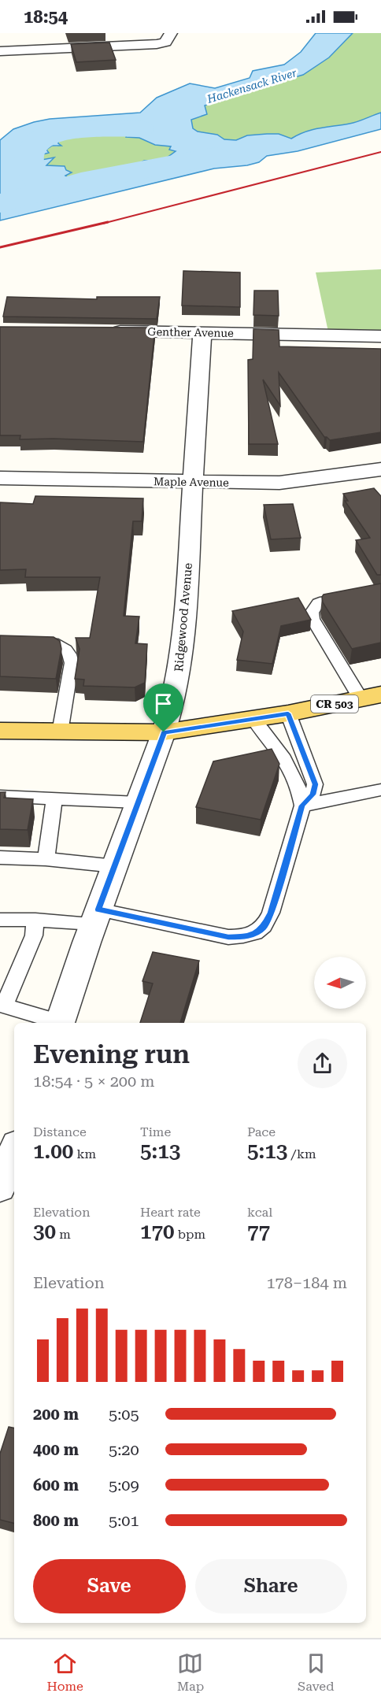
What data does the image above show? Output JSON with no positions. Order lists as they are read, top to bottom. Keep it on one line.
{"streets":{"main road":["CR 503"],"street":["Genther Avenue","Maple Avenue","Ridgewood Avenue"]},"crossings":[["Genther Avenue","Ridgewood Avenue"],["Maple Avenue","Ridgewood Avenue"],["Ridgewood Avenue","CR 503"]],"water":["Hackensack River"],"north":"left","page":{"status":"18:54","heading":["Evening run","18:54 · 5 × 200 m"],"stats":[["Distance","1.00 km"],["Time","5:13"],["Pace","5:13 /km"],["Elevation","30 m"],["Heart rate","170 bpm"],["kcal","77"]],"chart":["Elevation","178–184 m"],"list":[{"name":"200 m","note":"5:05"},{"name":"400 m","note":"5:20"},{"name":"600 m","note":"5:09"},{"name":"800 m","note":"5:01"}],"buttons":["Save","Share"],"tabs":["Home","Map","Saved"]}}
